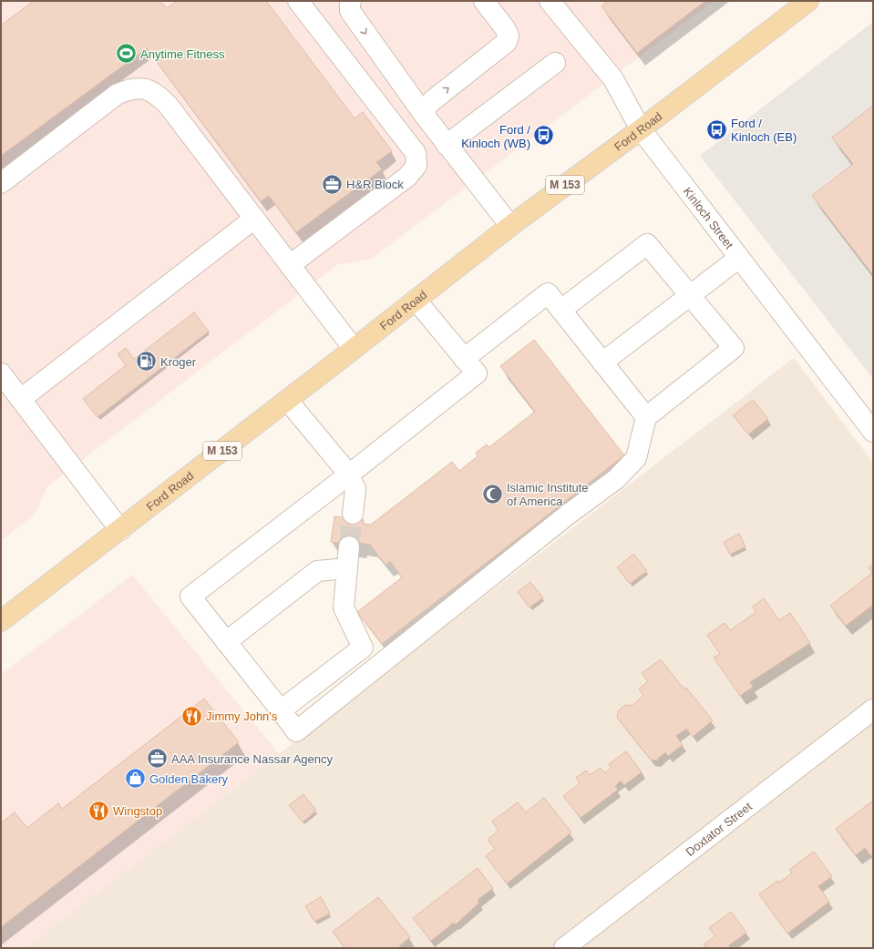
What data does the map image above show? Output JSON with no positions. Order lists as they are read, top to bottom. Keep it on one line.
{"streets":{"main road":["Ford Road","M 153"],"street":["Kinloch Street","Doxtator Street"]},"crossings":[["Ford Road","Kinloch Street"]],"places":{"sports":["Anytime Fitness"],"bus stop":["Ford / Kinloch (EB)","Ford / Kinloch (WB)"],"office":["H&R Block","AAA Insurance Nassar Agency"],"fuel station":["Kroger"],"mosque":["Islamic Institute of America"],"restaurant":["Jimmy John's","Wingstop"],"shop":["Golden Bakery"]}}
